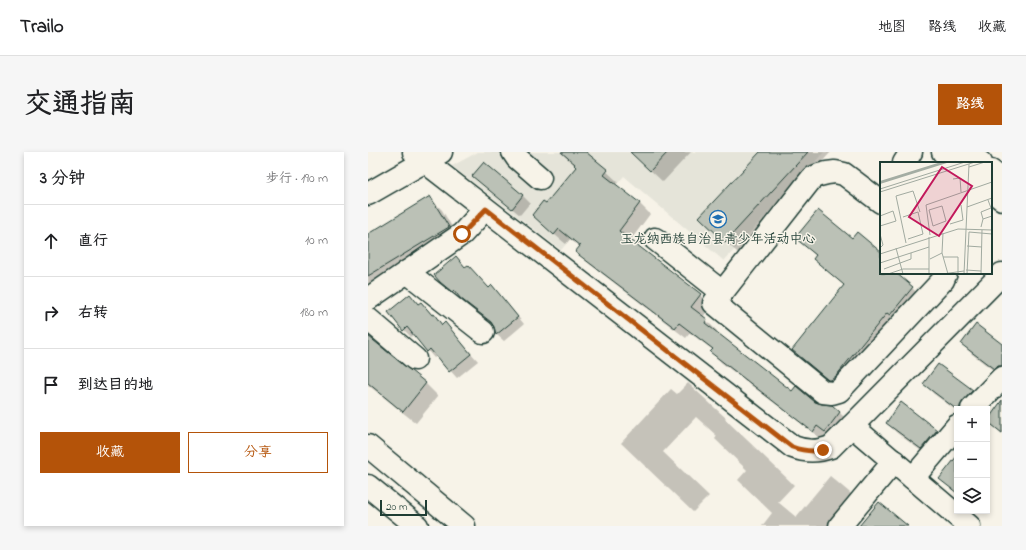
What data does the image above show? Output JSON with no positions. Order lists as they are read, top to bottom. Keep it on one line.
{"places":{"school or university":["玉龙纳西族自治县青少年活动中心"]},"scale_bar":"20 m","page":{"header":"Trailo","nav":["地图","路线","收藏"],"title":"交通指南","buttons":["路线",["收藏","分享"]],"heading":["3 分钟","步行 · 190 m"],"list":[["直行","10 m"],["右转","180 m"],"到达目的地"],"map_buttons":["+","−"],"scale":"20 m"}}
